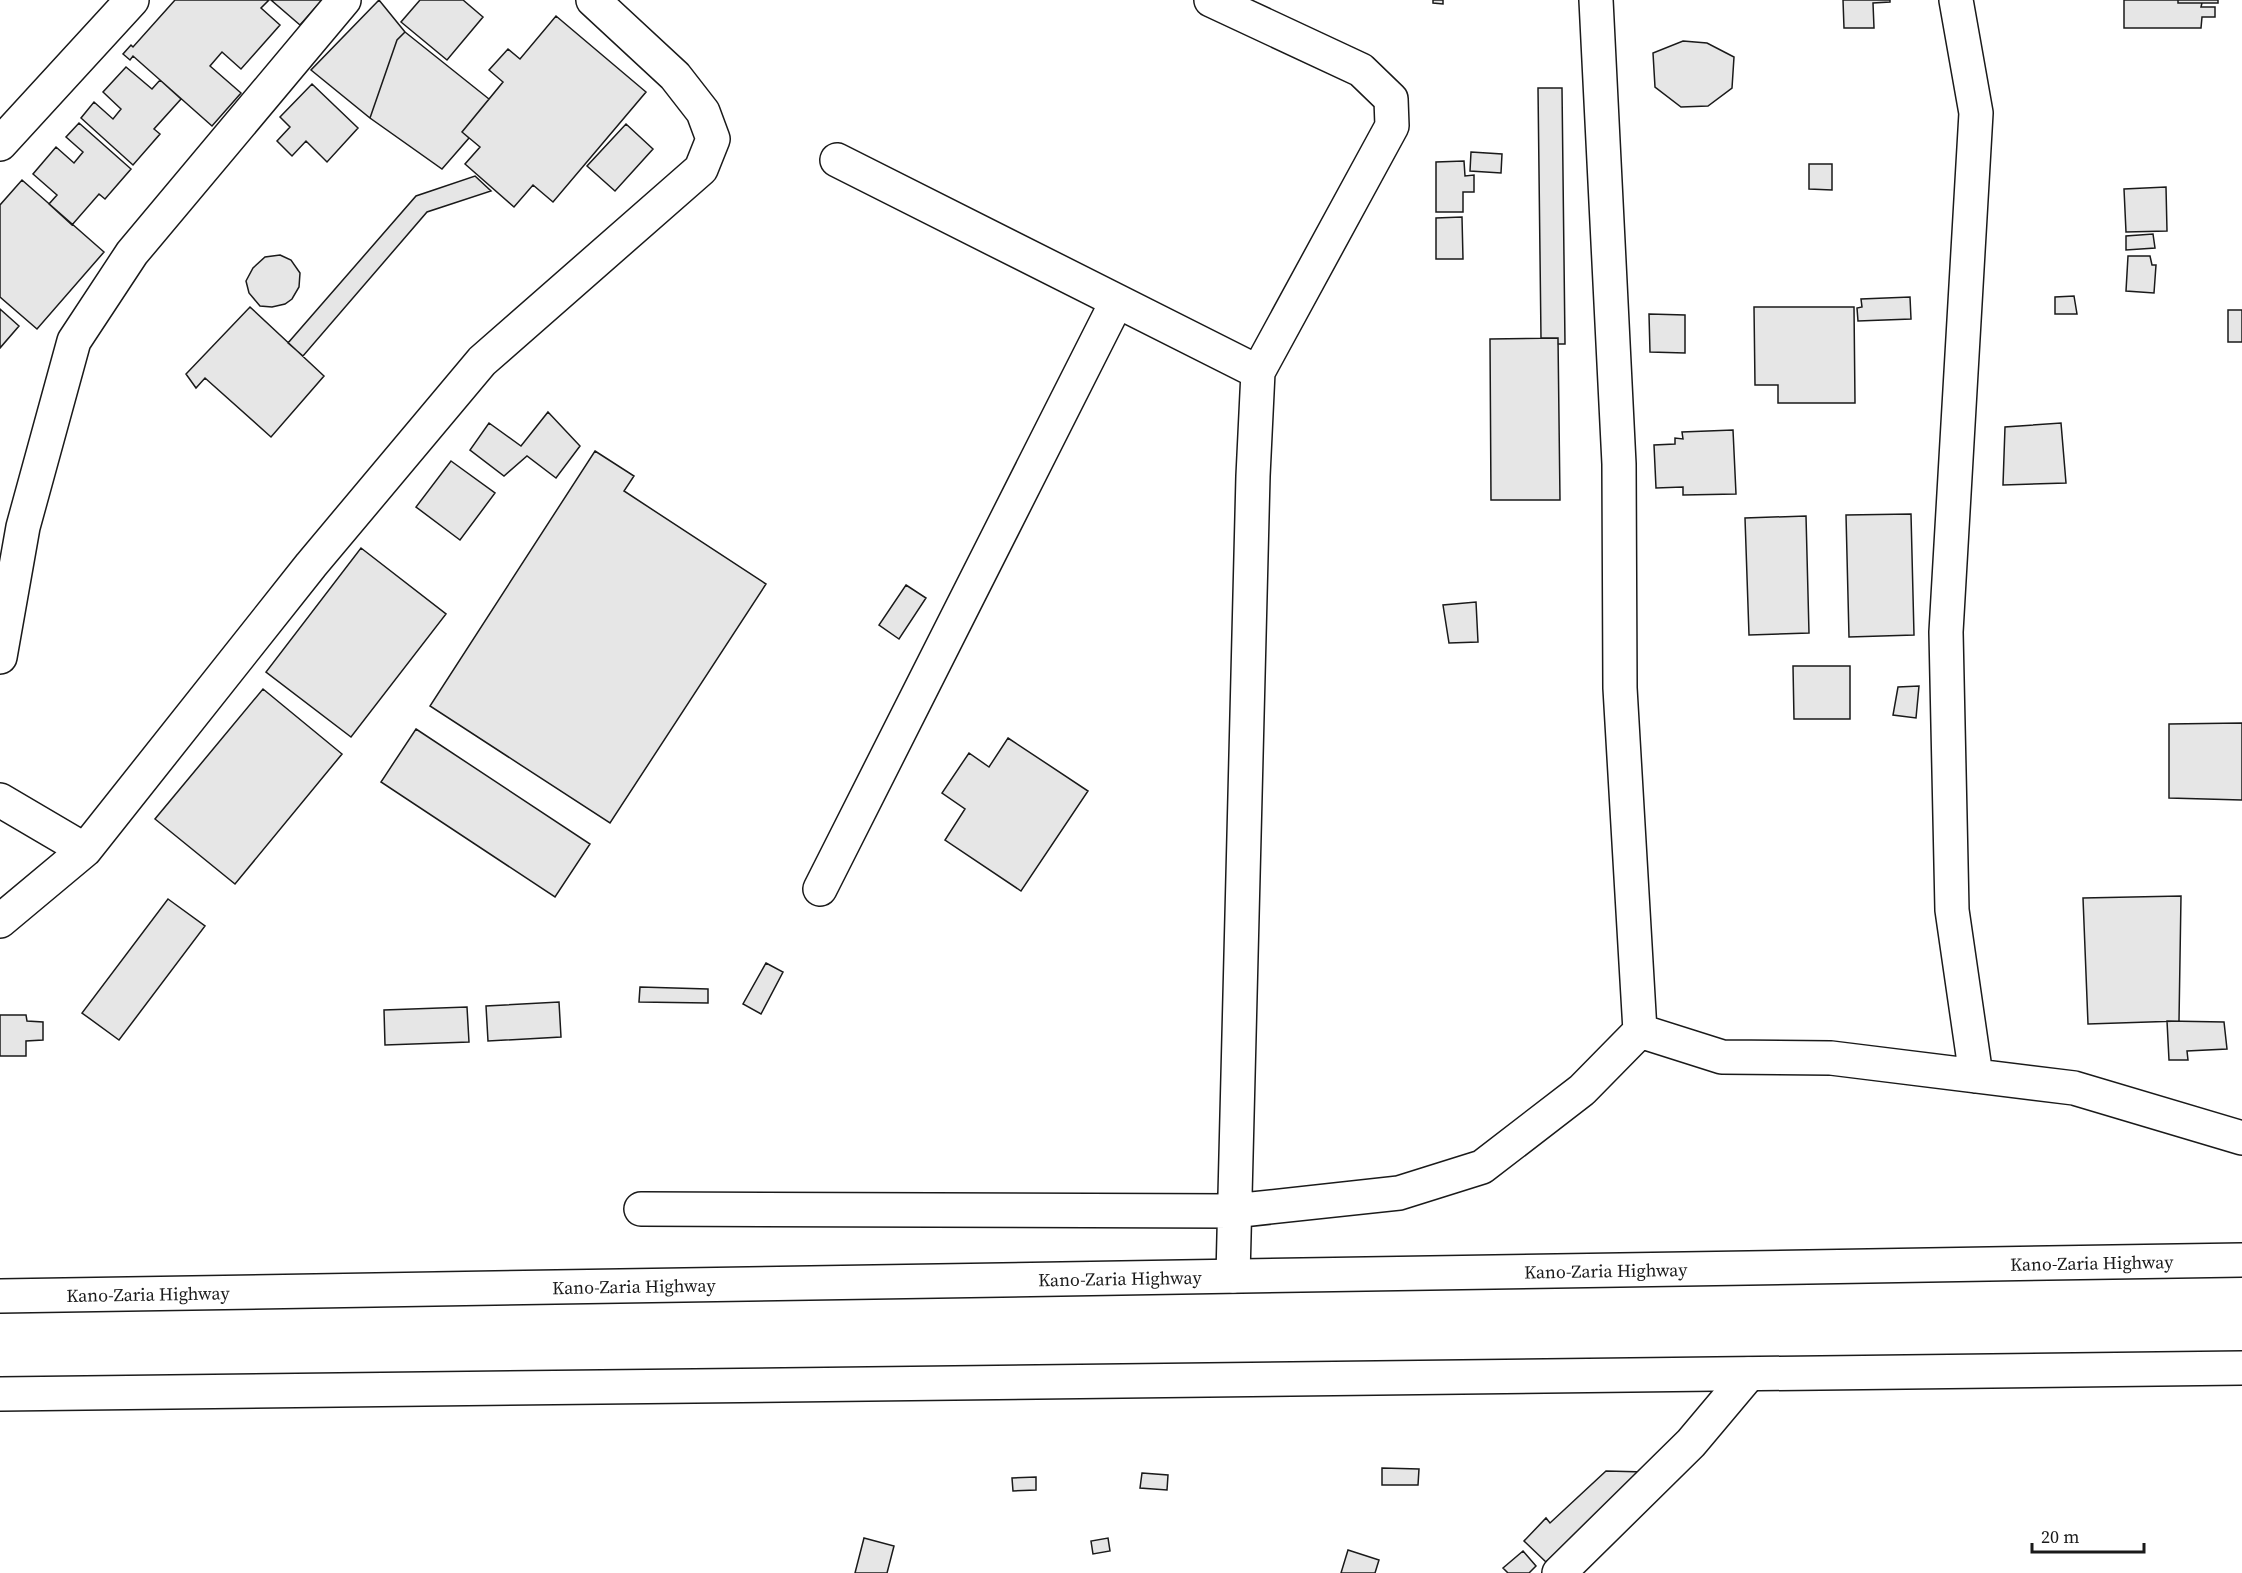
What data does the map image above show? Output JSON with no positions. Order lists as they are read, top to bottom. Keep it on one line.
{"streets":{"main road":["Kano-Zaria Highway"]},"scale_bar":"20 m"}
